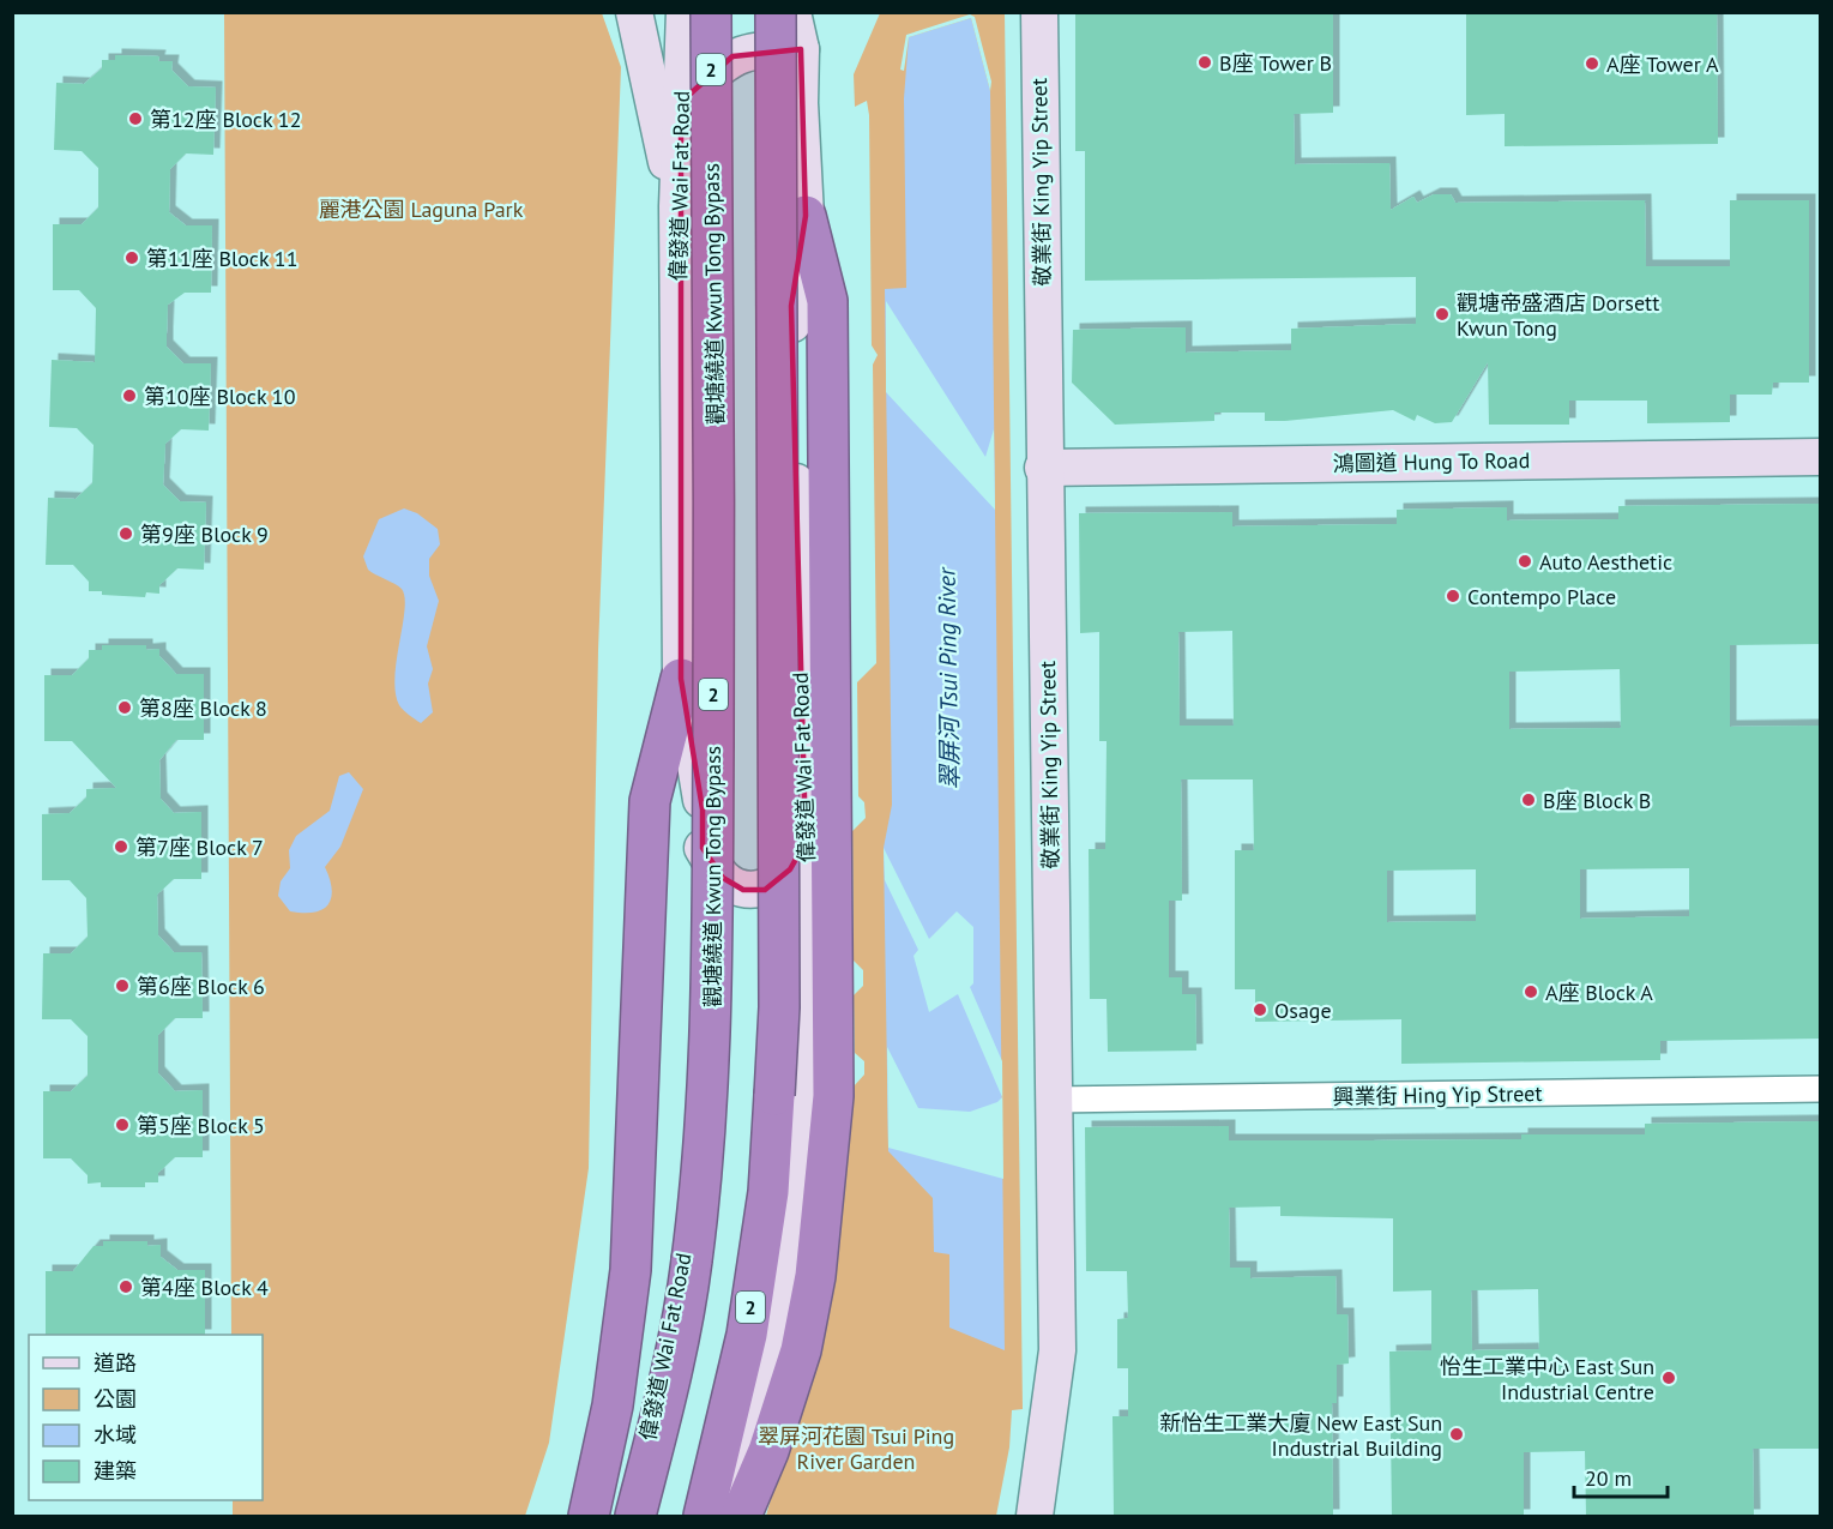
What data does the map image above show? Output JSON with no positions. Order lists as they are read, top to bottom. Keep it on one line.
{"streets":{"highway":["2","觀塘繞道 Kwun Tong Bypass"],"main road":["敬業街 King Yip Street","偉發道 Wai Fat Road","鴻圖道 Hung To Road"],"street":["興業街 Hing Yip Street"]},"crossings":[["敬業街 King Yip Street","鴻圖道 Hung To Road"],["敬業街 King Yip Street","興業街 Hing Yip Street"]],"water":["翠屏河 Tsui Ping River"],"parks":["麗港公園 Laguna Park","翠屏河花園 Tsui Ping River Garden"],"places":["B座 Tower B","A座 Tower A","第12座 Block 12","第11座 Block 11","觀塘帝盛酒店 Dorsett Kwun Tong","第10座 Block 10","第9座 Block 9","Auto Aesthetic","Contempo Place","第8座 Block 8","B座 Block B","第7座 Block 7","第6座 Block 6","A座 Block A","Osage","第5座 Block 5","第4座 Block 4","怡生工業中心 East Sun Industrial Centre","新怡生工業大廈 New East Sun Industrial Building"],"legend":["道路","公園","水域","建築"],"scale_bar":"20 m"}
